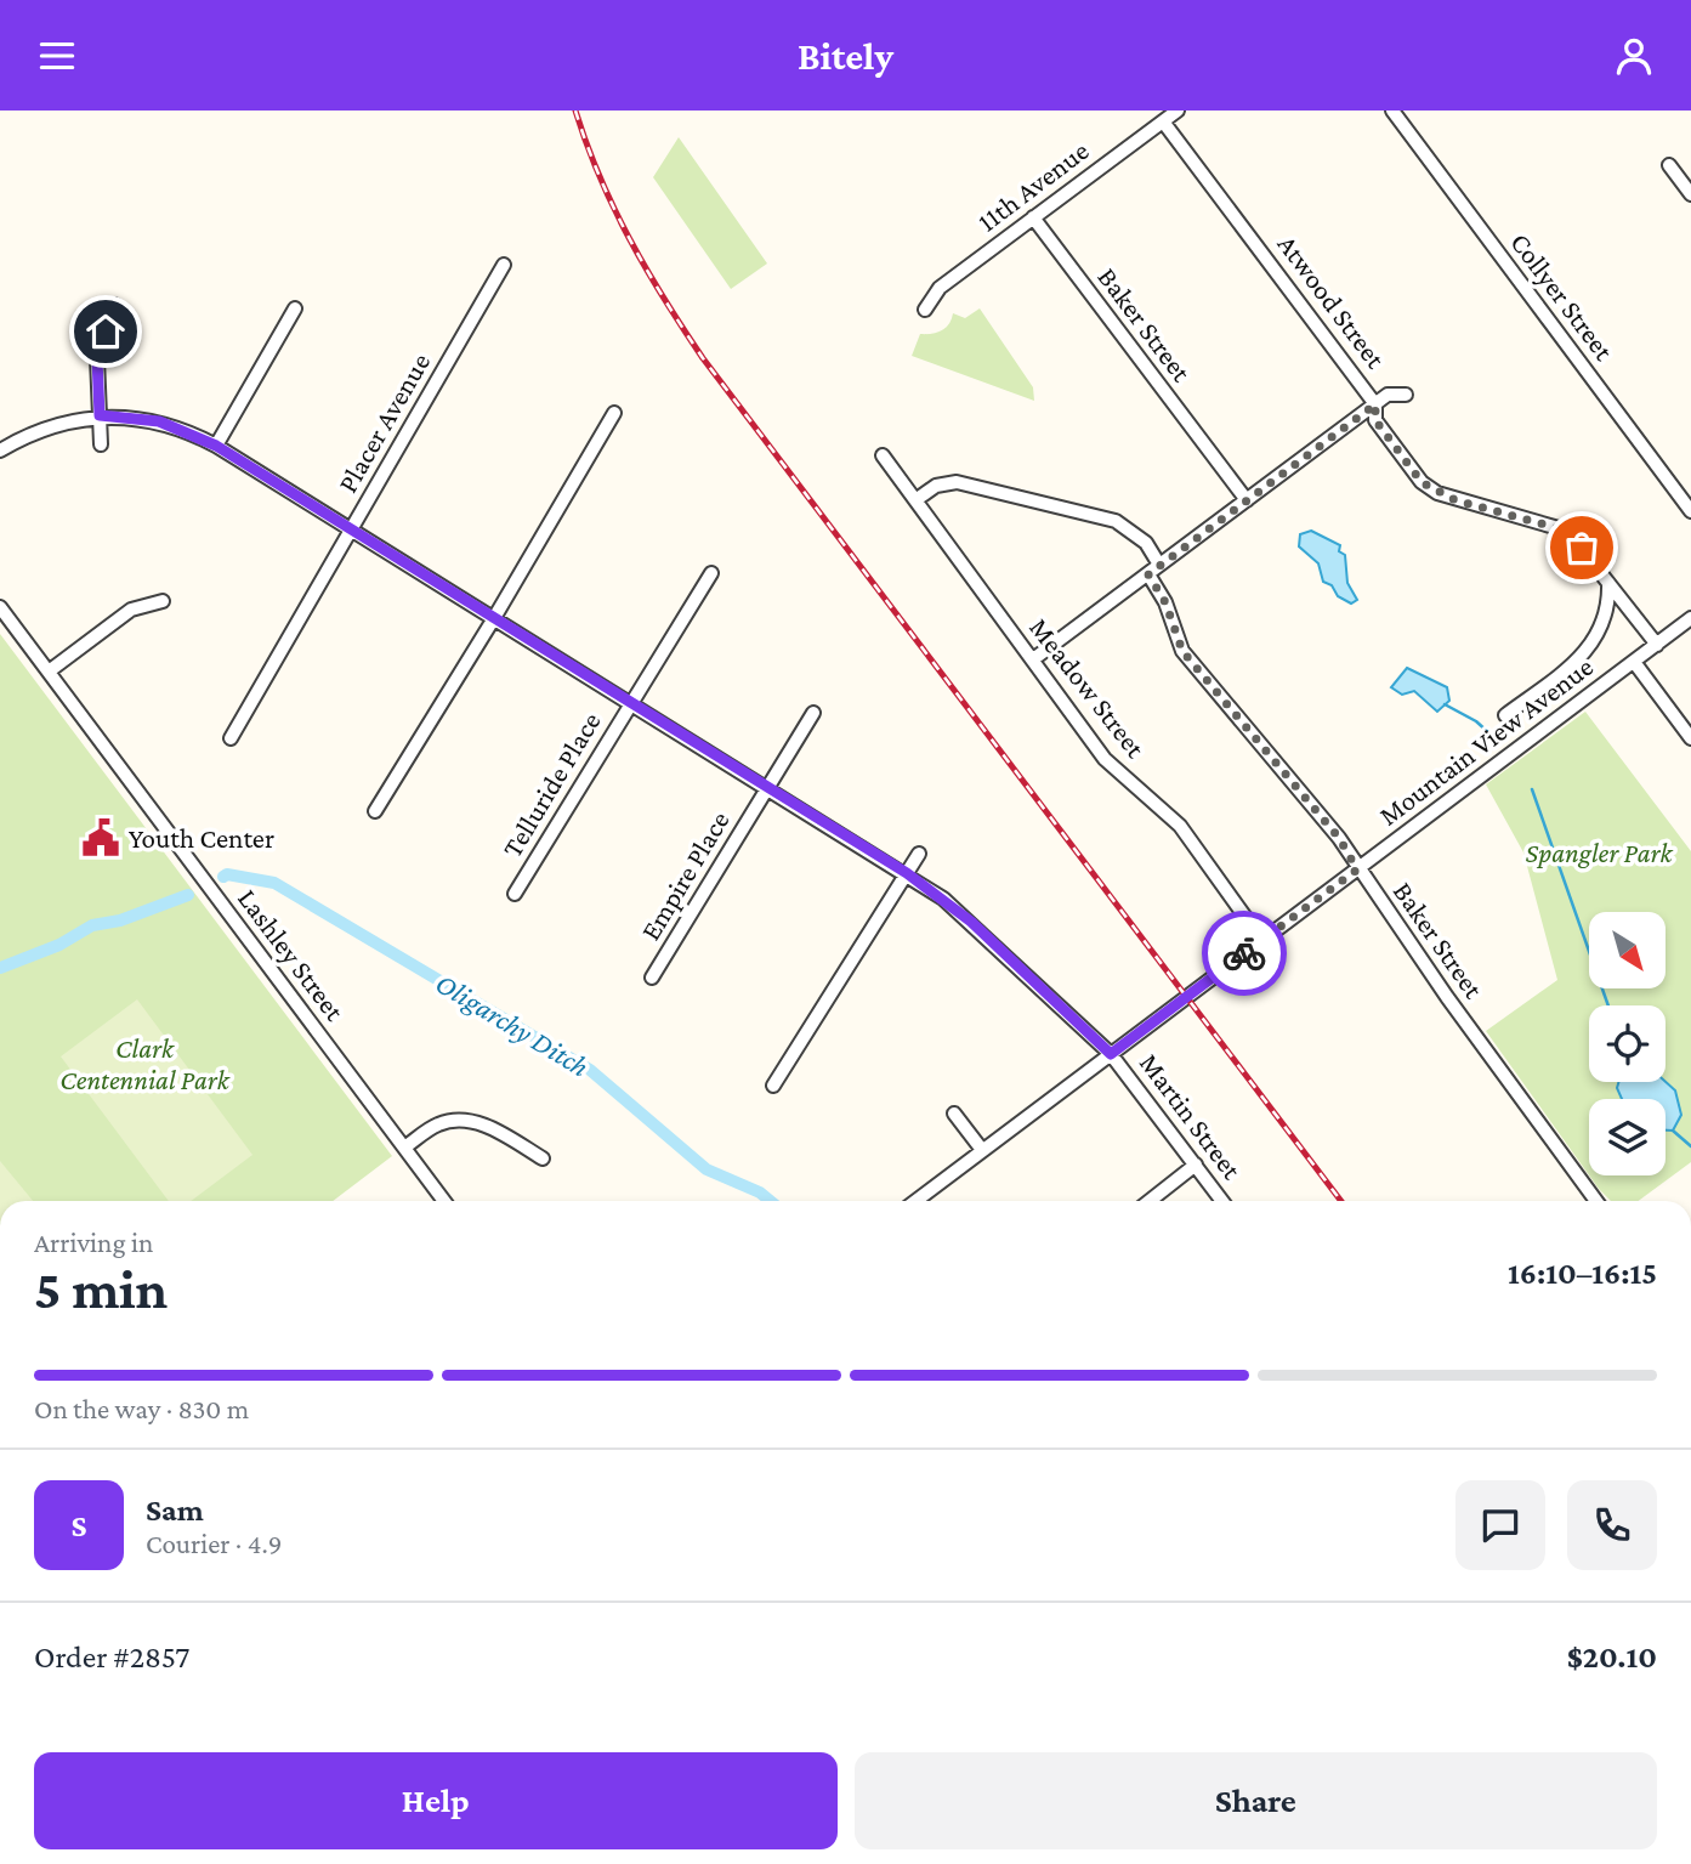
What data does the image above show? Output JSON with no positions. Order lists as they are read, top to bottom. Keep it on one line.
{"streets":{"street":["11th Avenue","Collyer Street","Atwood Street","Baker Street","Placer Avenue","Meadow Street","Mountain View Avenue","Telluride Place","Empire Place","Lashley Street","Martin Street"]},"crossings":[["11th Avenue","Atwood Street"],["11th Avenue","Baker Street"],["Atwood Street","Mountain View Avenue"],["Baker Street","Mountain View Avenue"],["Placer Avenue","Martin Street"],["Meadow Street","Mountain View Avenue"],["Mountain View Avenue","Martin Street"],["Telluride Place","Martin Street"],["Empire Place","Martin Street"]],"water":["Oligarchy Ditch"],"parks":["Spangler Park","Clark Centennial Park"],"places":{"public building":["Youth Center"]},"north":"bottom right","page":{"header":"Bitely","heading":["5 min","Arriving in","16:10–16:15"],"panel":["Sam","Courier · 4.9","Order #2857","$20.10"],"bar":"On the way · 830 m","round":"S","buttons":["Help","Share"]}}
